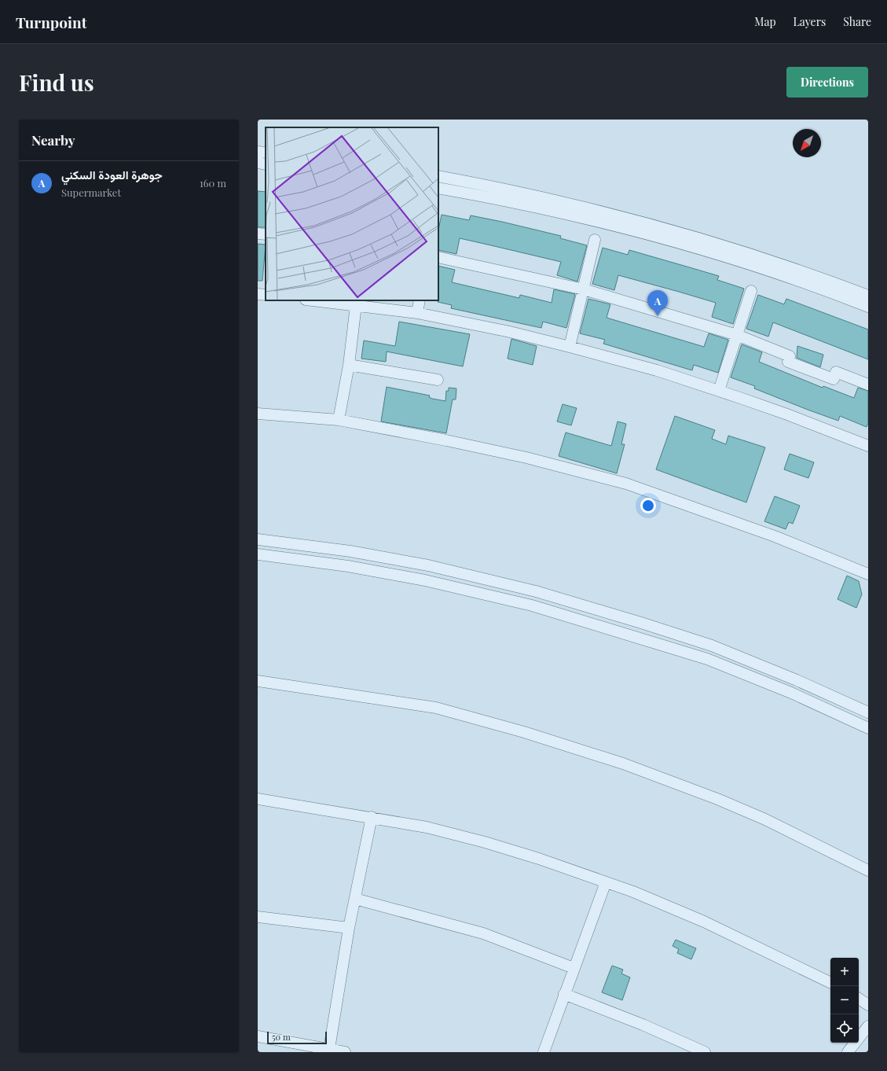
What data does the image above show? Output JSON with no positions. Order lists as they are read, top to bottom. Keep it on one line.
{"scale_bar":"50 m","north":"bottom left","page":{"header":"Turnpoint","nav":["Map","Layers","Share"],"buttons":"Directions","title":"Find us","heading":"Nearby","list":[{"mark":"A","name":"جوهرة العودة السكني","note":"Supermarket","value":"160 m"}],"pins":"A","map_buttons":["+","−"],"scale":"50 m"}}
